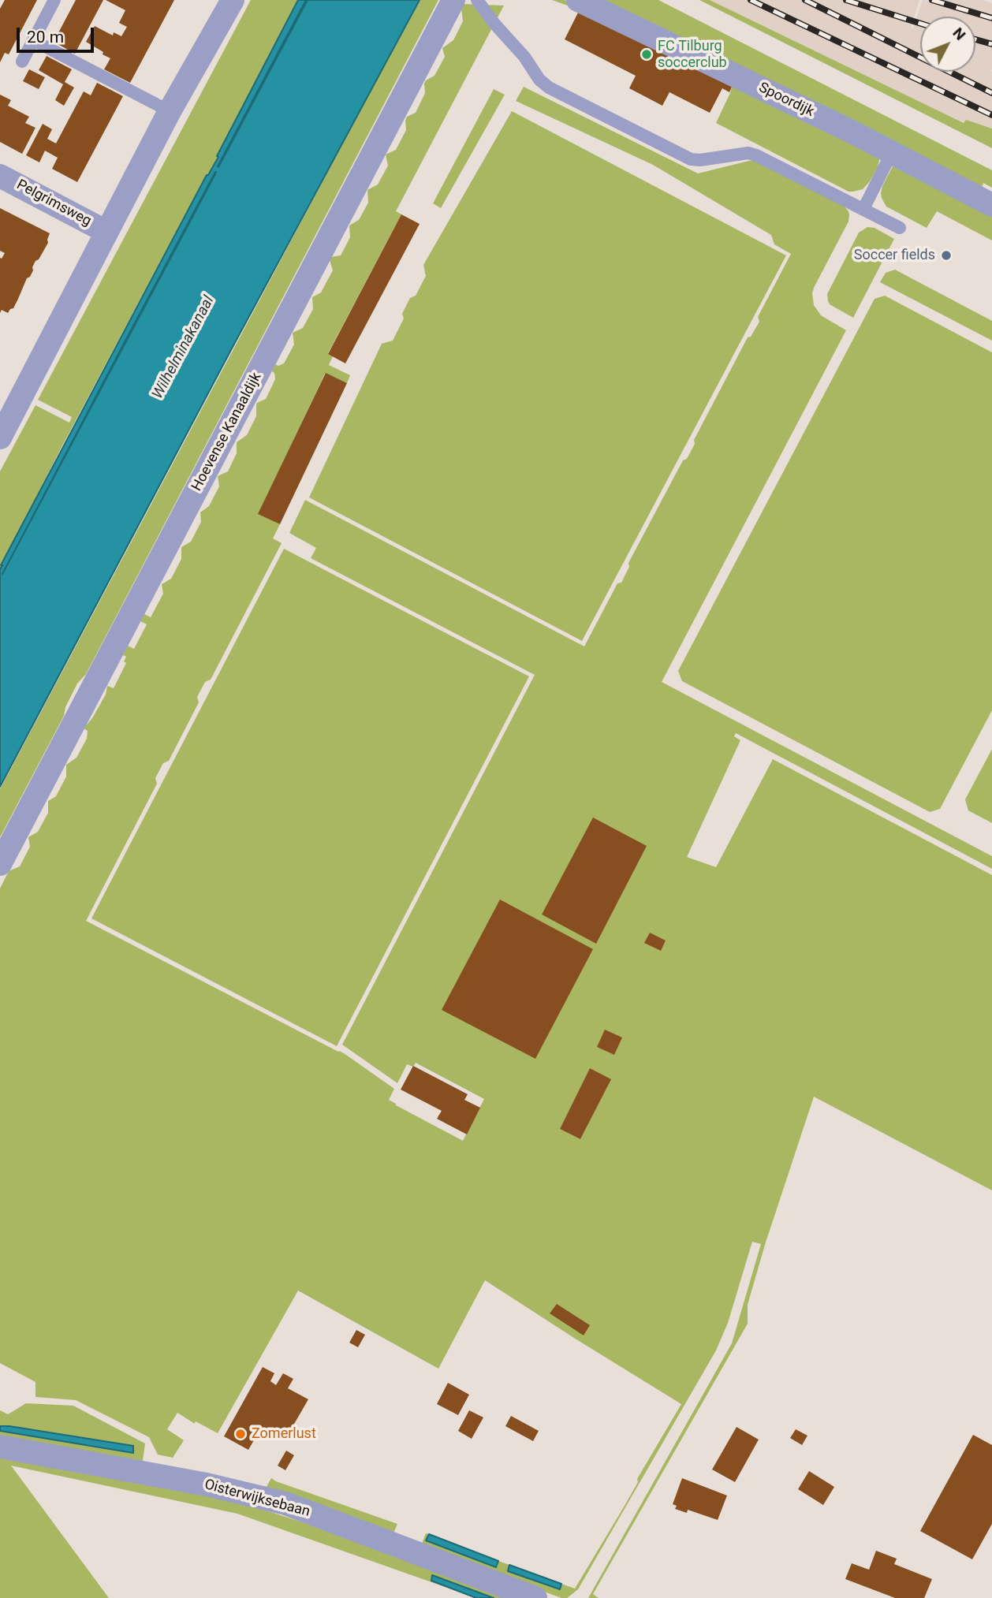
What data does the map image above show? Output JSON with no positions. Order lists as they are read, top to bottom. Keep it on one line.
{"streets":{"street":["Spoordijk","Pelgrimsweg","Hoevense Kanaaldijk","Oisterwijksebaan"]},"water":["Wilhelminakanaal"],"places":["FC Tilburg soccerclub","Soccer fields","Zomerlust"],"scale_bar":"20 m","north":"top right"}
